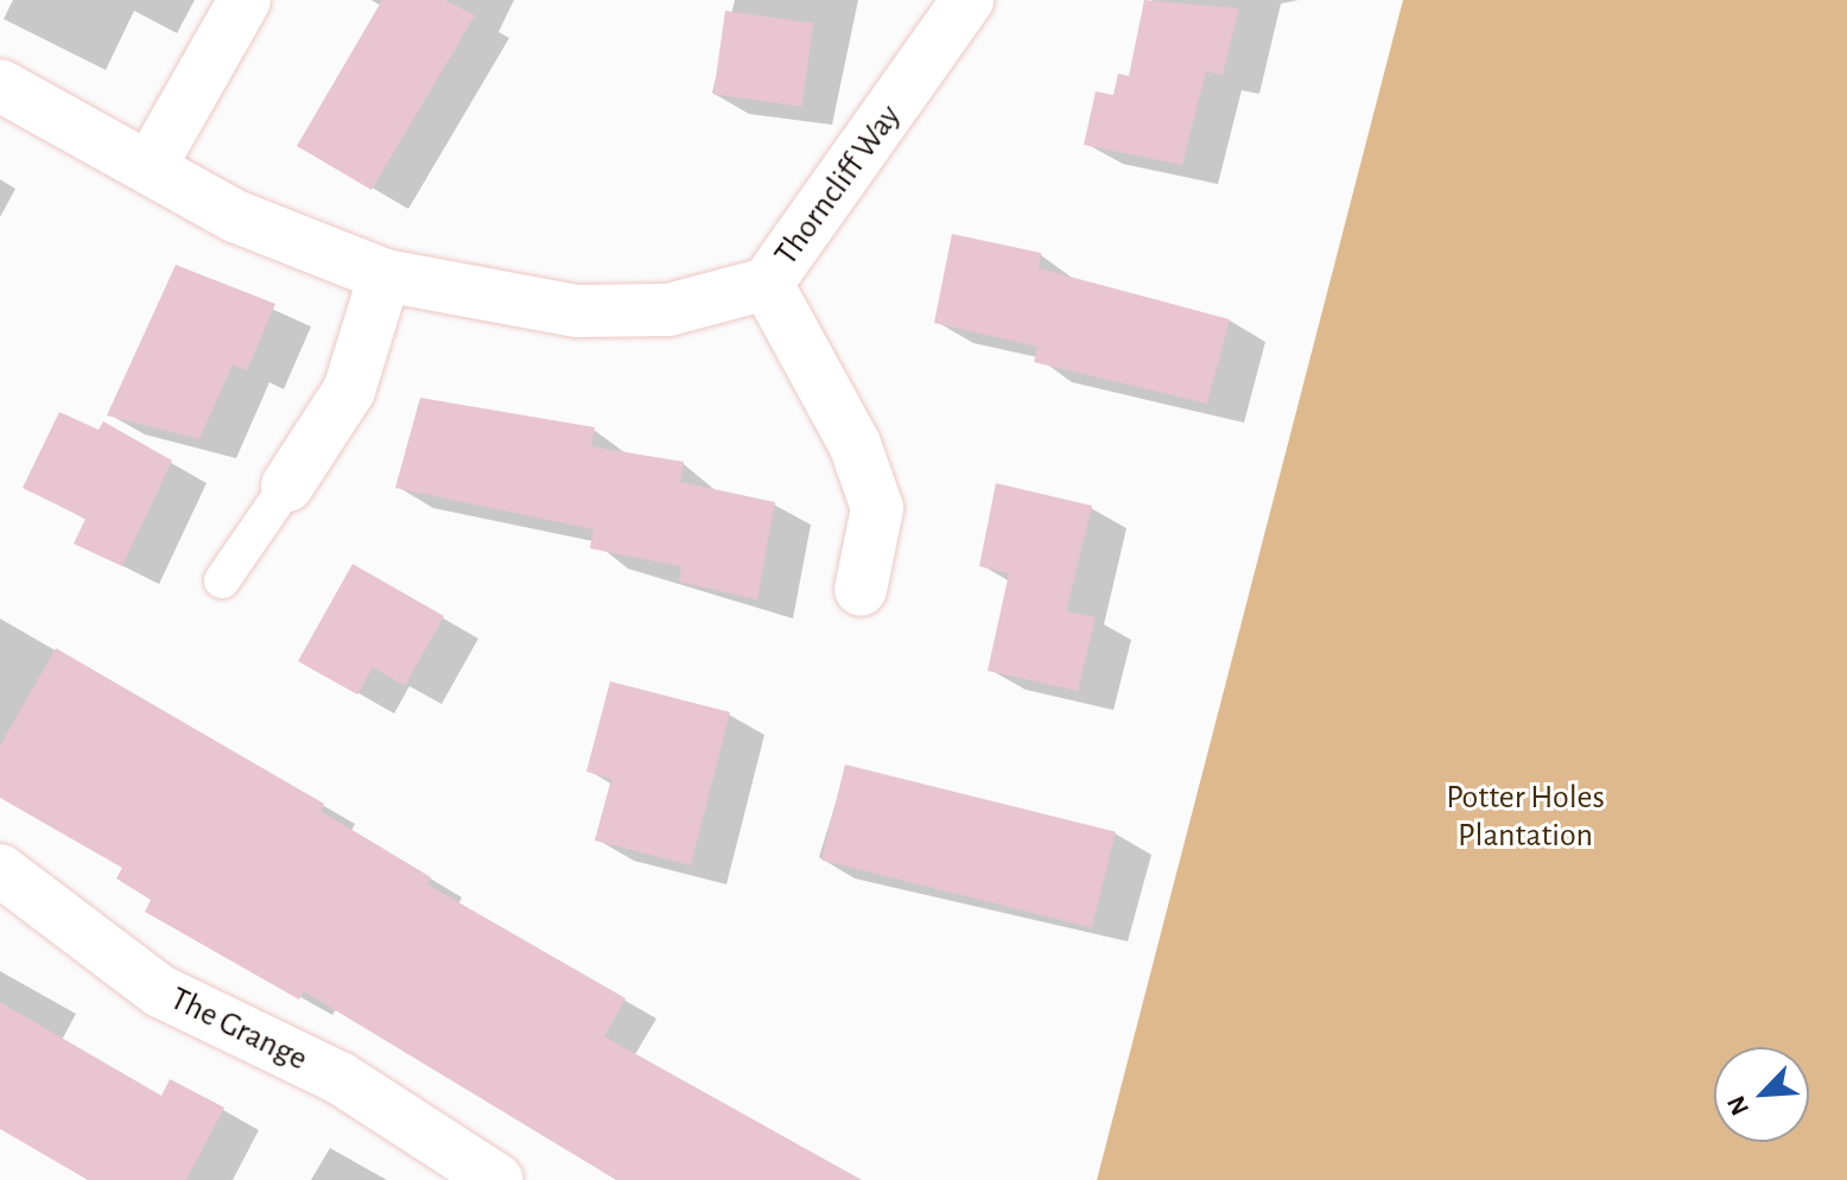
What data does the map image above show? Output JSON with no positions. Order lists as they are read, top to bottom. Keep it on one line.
{"streets":{"street":["Thorncliff Way","The Grange"]},"parks":["Potter Holes Plantation"],"north":"bottom left"}
